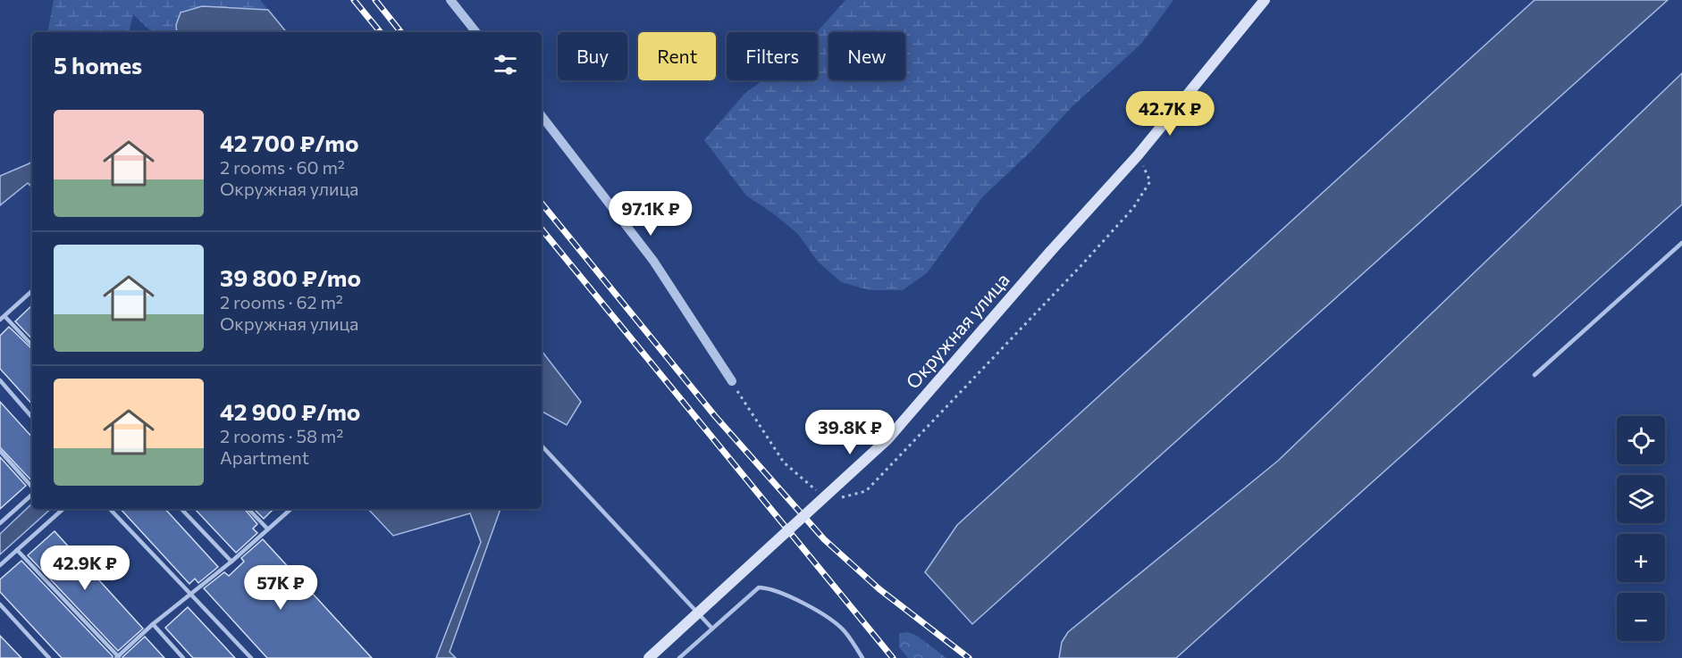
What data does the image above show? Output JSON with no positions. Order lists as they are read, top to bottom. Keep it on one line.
{"streets":{"main road":["Окружная улица"]},"page":{"chip":["Buy","Rent","Filters","New"],"heading":"5 homes","price":["42.7K ₽","97.1K ₽","39.8K ₽","42.9K ₽","57K ₽"],"list":[{"name":"42 700 ₽/mo","note":"2 rooms · 60 m² · Окружная улица"},{"name":"39 800 ₽/mo","note":"2 rooms · 62 m² · Окружная улица"},{"name":"42 900 ₽/mo","note":"2 rooms · 58 m² · Apartment"}],"map_buttons":["+","−"]}}
